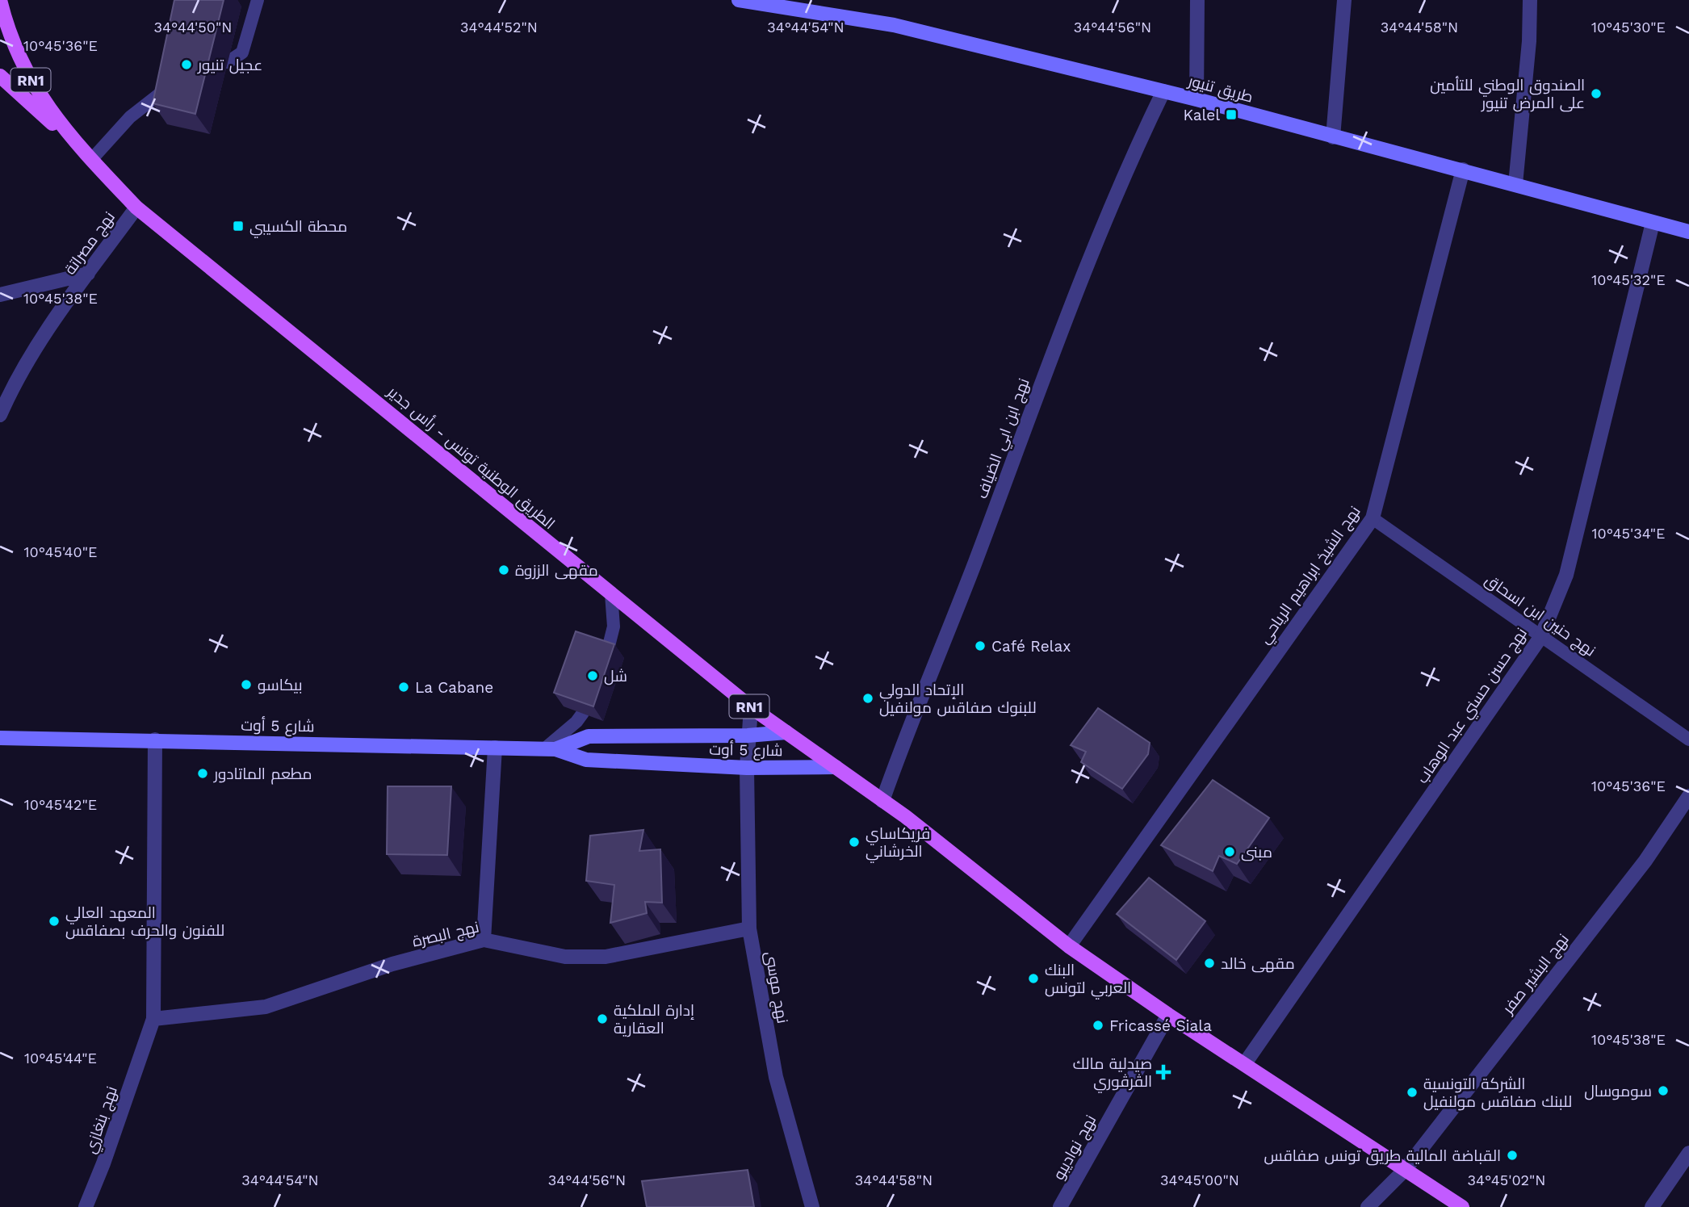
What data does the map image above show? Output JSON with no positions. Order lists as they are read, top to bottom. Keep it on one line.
{"streets":{"main road":["RN1","طريق تنيور","الطريق الوطنية تونس - رأس جدير","شارع 5 أوت"],"street":["نهج مصراتة","نهج ابن ابي الضياف","نهج الشيخ ابراهيم الرياحي","نهج حسن حسني عبد الوهاب","نهج البصرة","نهج البشير صفر","نهج موسى","نهج بنغازي","نهج نواديبو"],"lane":["نهج حنين ابن اسحاق"]},"crossings":[["طريق تنيور","نهج ابن ابي الضياف"],["طريق تنيور","نهج الشيخ ابراهيم الرياحي"],["طريق تنيور","نهج حسن حسني عبد الوهاب"],["نهج مصراتة","الطريق الوطنية تونس - رأس جدير"],["نهج ابن ابي الضياف","الطريق الوطنية تونس - رأس جدير"],["الطريق الوطنية تونس - رأس جدير","نهج الشيخ ابراهيم الرياحي"],["الطريق الوطنية تونس - رأس جدير","نهج حسن حسني عبد الوهاب"],["الطريق الوطنية تونس - رأس جدير","شارع 5 أوت"],["الطريق الوطنية تونس - رأس جدير","نهج البشير صفر"],["الطريق الوطنية تونس - رأس جدير","نهج موسى"],["الطريق الوطنية تونس - رأس جدير","نهج نواديبو"],["نهج الشيخ ابراهيم الرياحي","نهج حنين ابن اسحاق"],["نهج حنين ابن اسحاق","نهج حسن حسني عبد الوهاب"],["شارع 5 أوت","نهج موسى"],["شارع 5 أوت","نهج بنغازي"],["نهج البصرة","نهج موسى"],["نهج البصرة","نهج بنغازي"]],"places":{"other":["عجيل تنيور","الصندوق الوطني للتأمين على المرض تنيور","مقهى الززوة","Café Relax","شل","بيكاسو","La Cabane","الإتحاد الدولي للبنوك صفاقس مولنفيل","مطعم الماتادور","فريكاساي الخرشاني","مبنى","المعهد العالي للفنون والحرف بصفاقس","مقهى خالد","البنك العربي لتونس","إدارة الملكية العقارية","Fricassé Siala","سوموسال","الشركة التونسية للبنك صفاقس مولنفيل","القباضة المالية طريق تونس صفاقس"],"transit":["Kalel","محطة الكسيبي"],"health":["صيدلية مالك الڤرڤوري"]},"coordinates":["10°45'30\"E","34°44'50\"N","34°44'52\"N","34°44'54\"N","34°44'56\"N","34°44'58\"N","10°45'36\"E","10°45'32\"E","10°45'38\"E","10°45'34\"E","10°45'40\"E","10°45'42\"E","10°45'44\"E","34°45'00\"N","34°45'02\"N"]}
